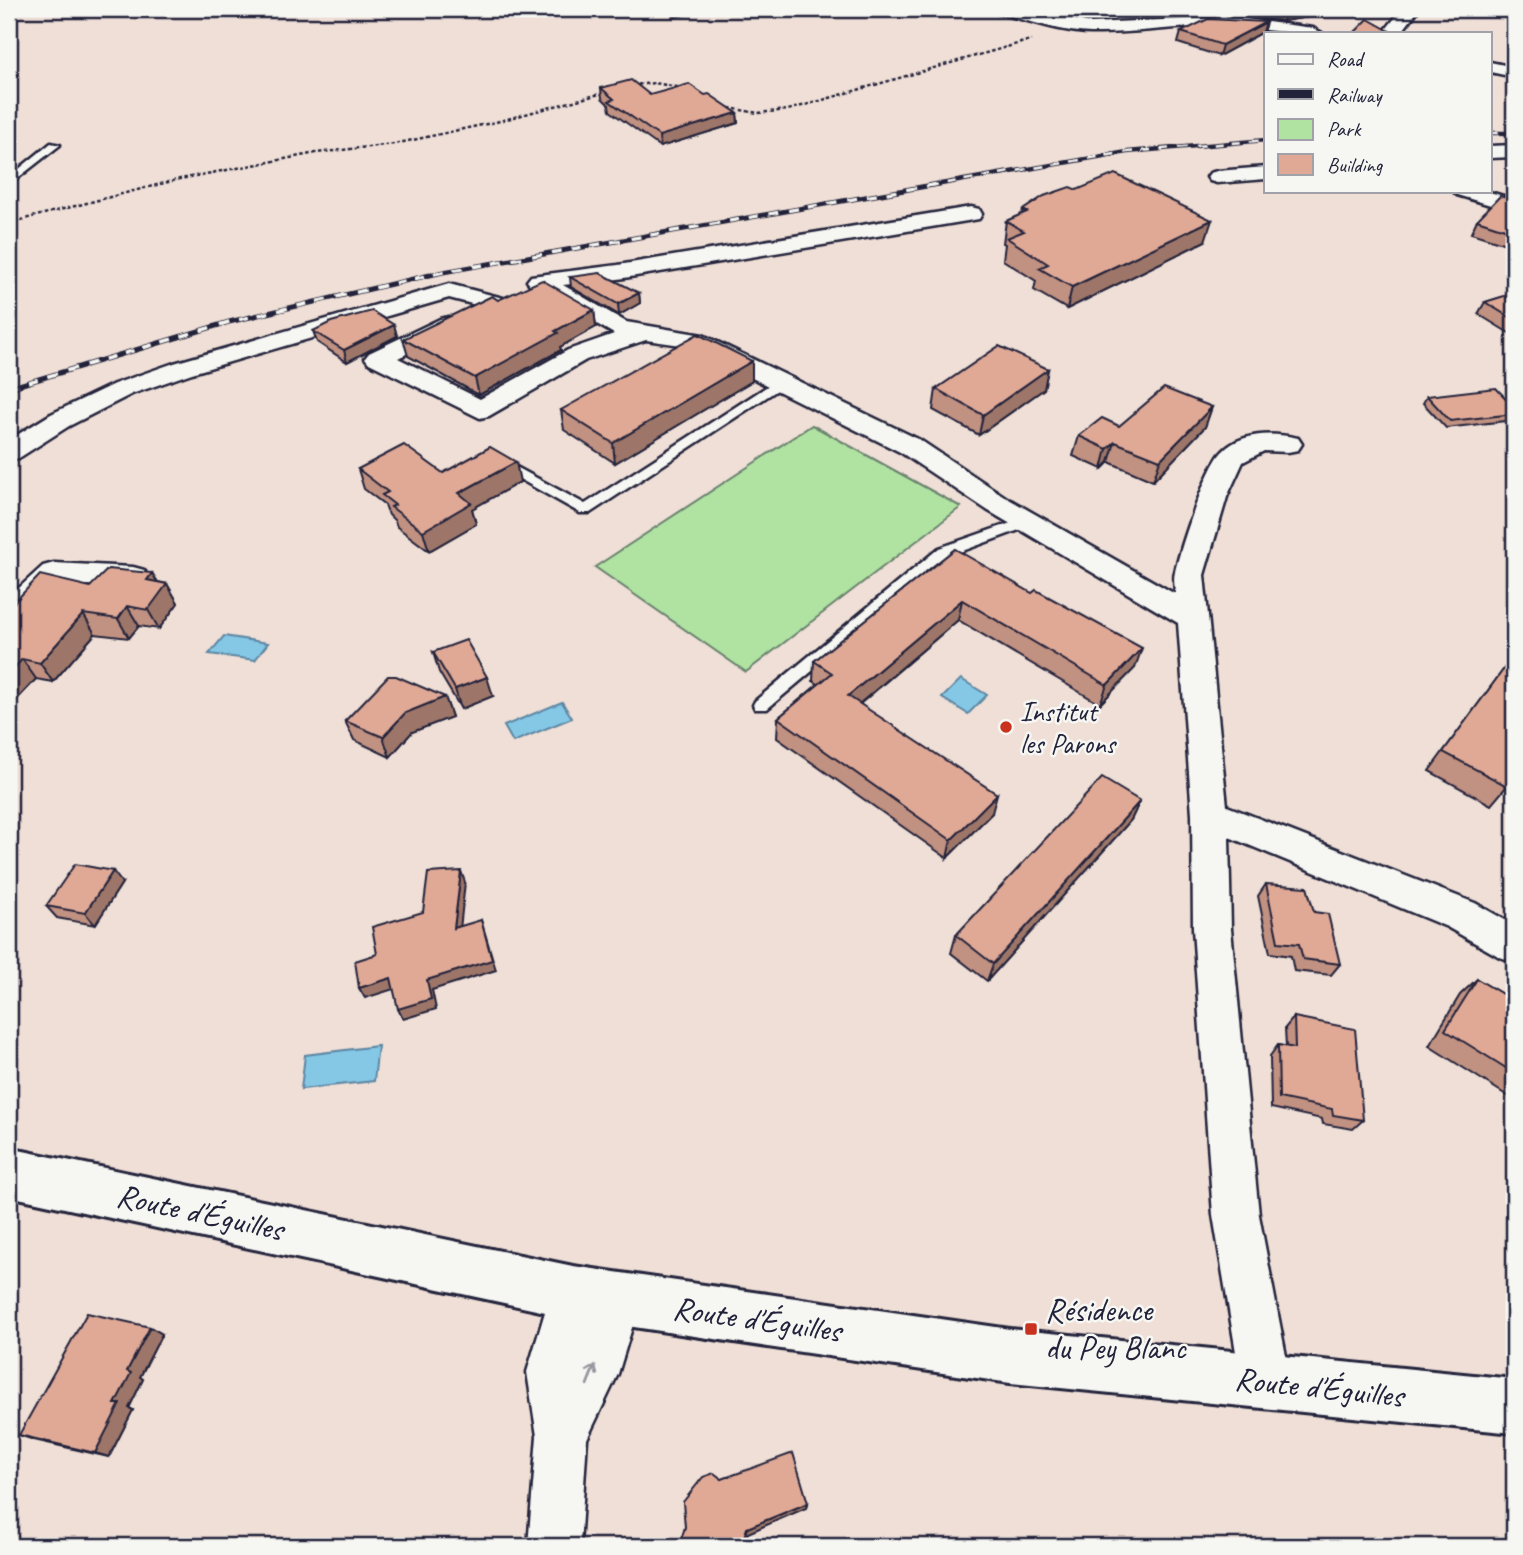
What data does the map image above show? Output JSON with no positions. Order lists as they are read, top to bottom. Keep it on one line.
{"streets":{"street":["Route d'Éguilles"]},"places":{"other":["Institut les Parons"],"transit":["Résidence du Pey Blanc"]},"legend":["Road","Railway","Park","Building"]}
